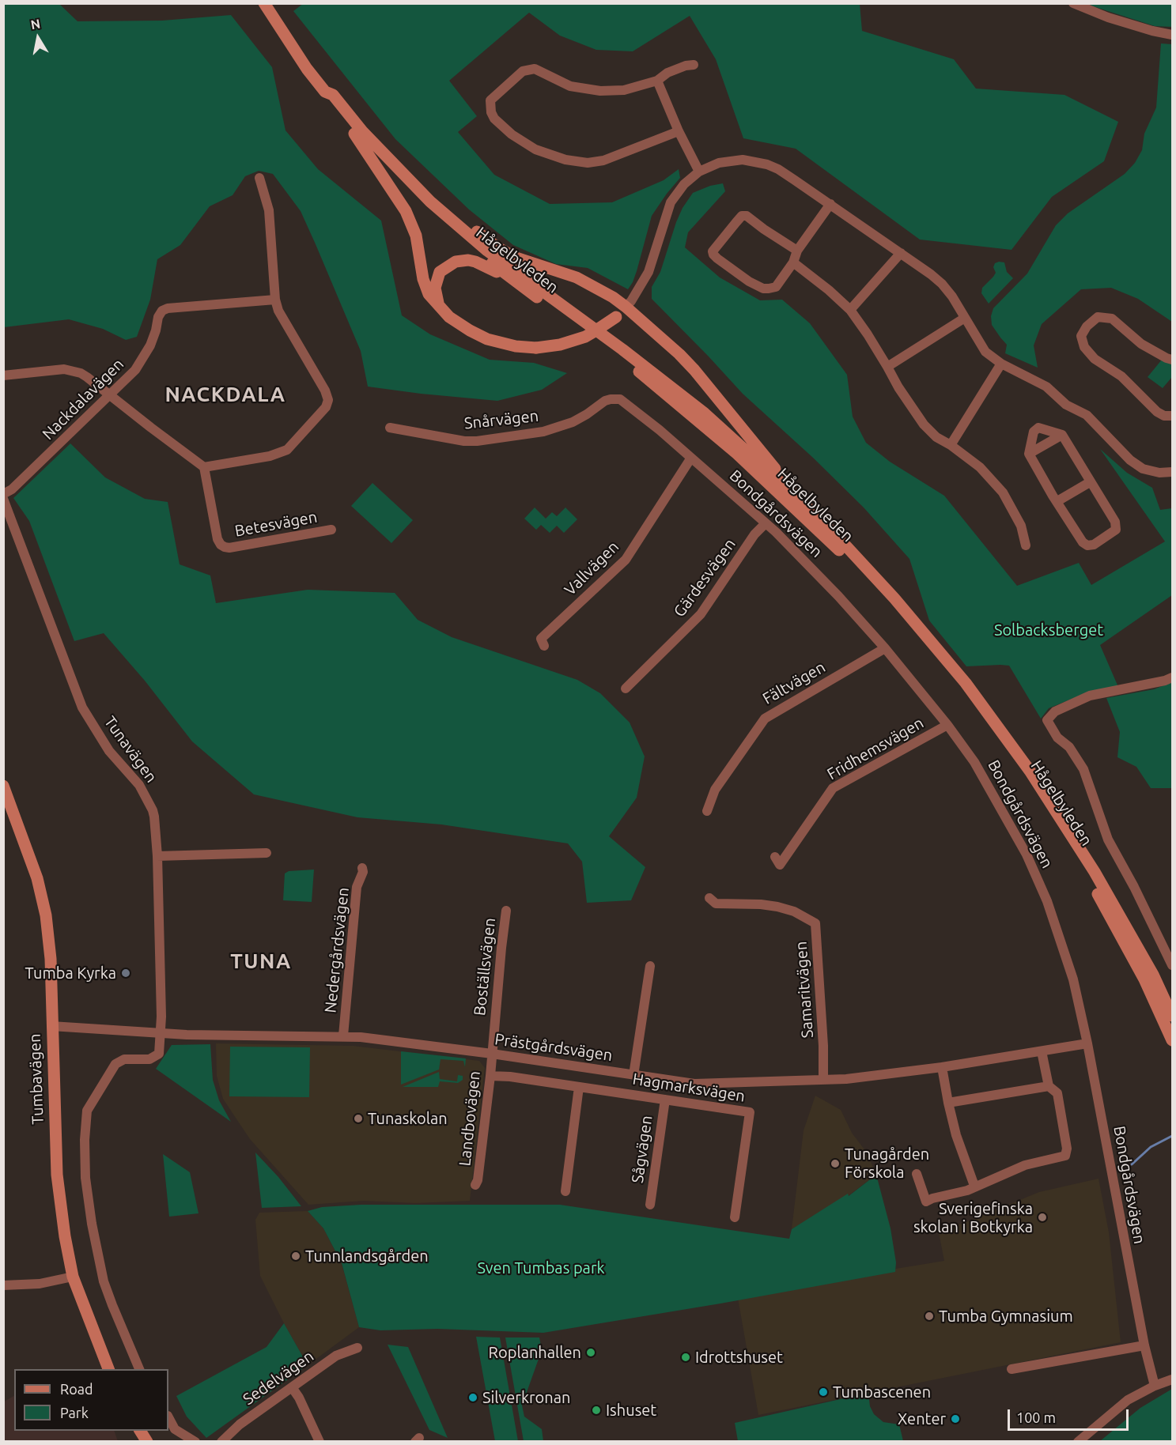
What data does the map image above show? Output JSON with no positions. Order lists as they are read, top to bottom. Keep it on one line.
{"streets":{"main road":["Hågelbyleden","Tumbavägen"],"street":["Nackdalavägen","Snårvägen","Bondgårdsvägen","Betesvägen","Vallvägen","Gärdesvägen","Fältvägen","Fridhemsvägen","Tunavägen","Nedergårdsvägen","Boställsvägen","Samaritvägen","Prästgårdsvägen","Hagmarksvägen","Landbovägen","Sågvägen","Sedelvägen"]},"crossings":[["Snårvägen","Bondgårdsvägen"],["Bondgårdsvägen","Vallvägen"],["Bondgårdsvägen","Gärdesvägen"],["Bondgårdsvägen","Fältvägen"],["Bondgårdsvägen","Fridhemsvägen"],["Bondgårdsvägen","Prästgårdsvägen"],["Tunavägen","Prästgårdsvägen"],["Nedergårdsvägen","Prästgårdsvägen"],["Boställsvägen","Prästgårdsvägen"],["Boställsvägen","Landbovägen"],["Samaritvägen","Prästgårdsvägen"],["Prästgårdsvägen","Tumbavägen"],["Prästgårdsvägen","Landbovägen"],["Hagmarksvägen","Landbovägen"],["Hagmarksvägen","Sågvägen"]],"districts":["NACKDALA","TUNA"],"parks":["Solbacksberget","Sven Tumbas park"],"places":["Tumba Kyrka","Tunaskolan","Tunagården Förskola","Sverigefinska skolan i Botkyrka","Tunnlandsgården","Tumba Gymnasium","Roplanhallen","Idrottshuset","Tumbascenen","Silverkronan","Ishuset","Xenter"],"legend":["Road","Park"],"scale_bar":"100 m","north":"top"}
